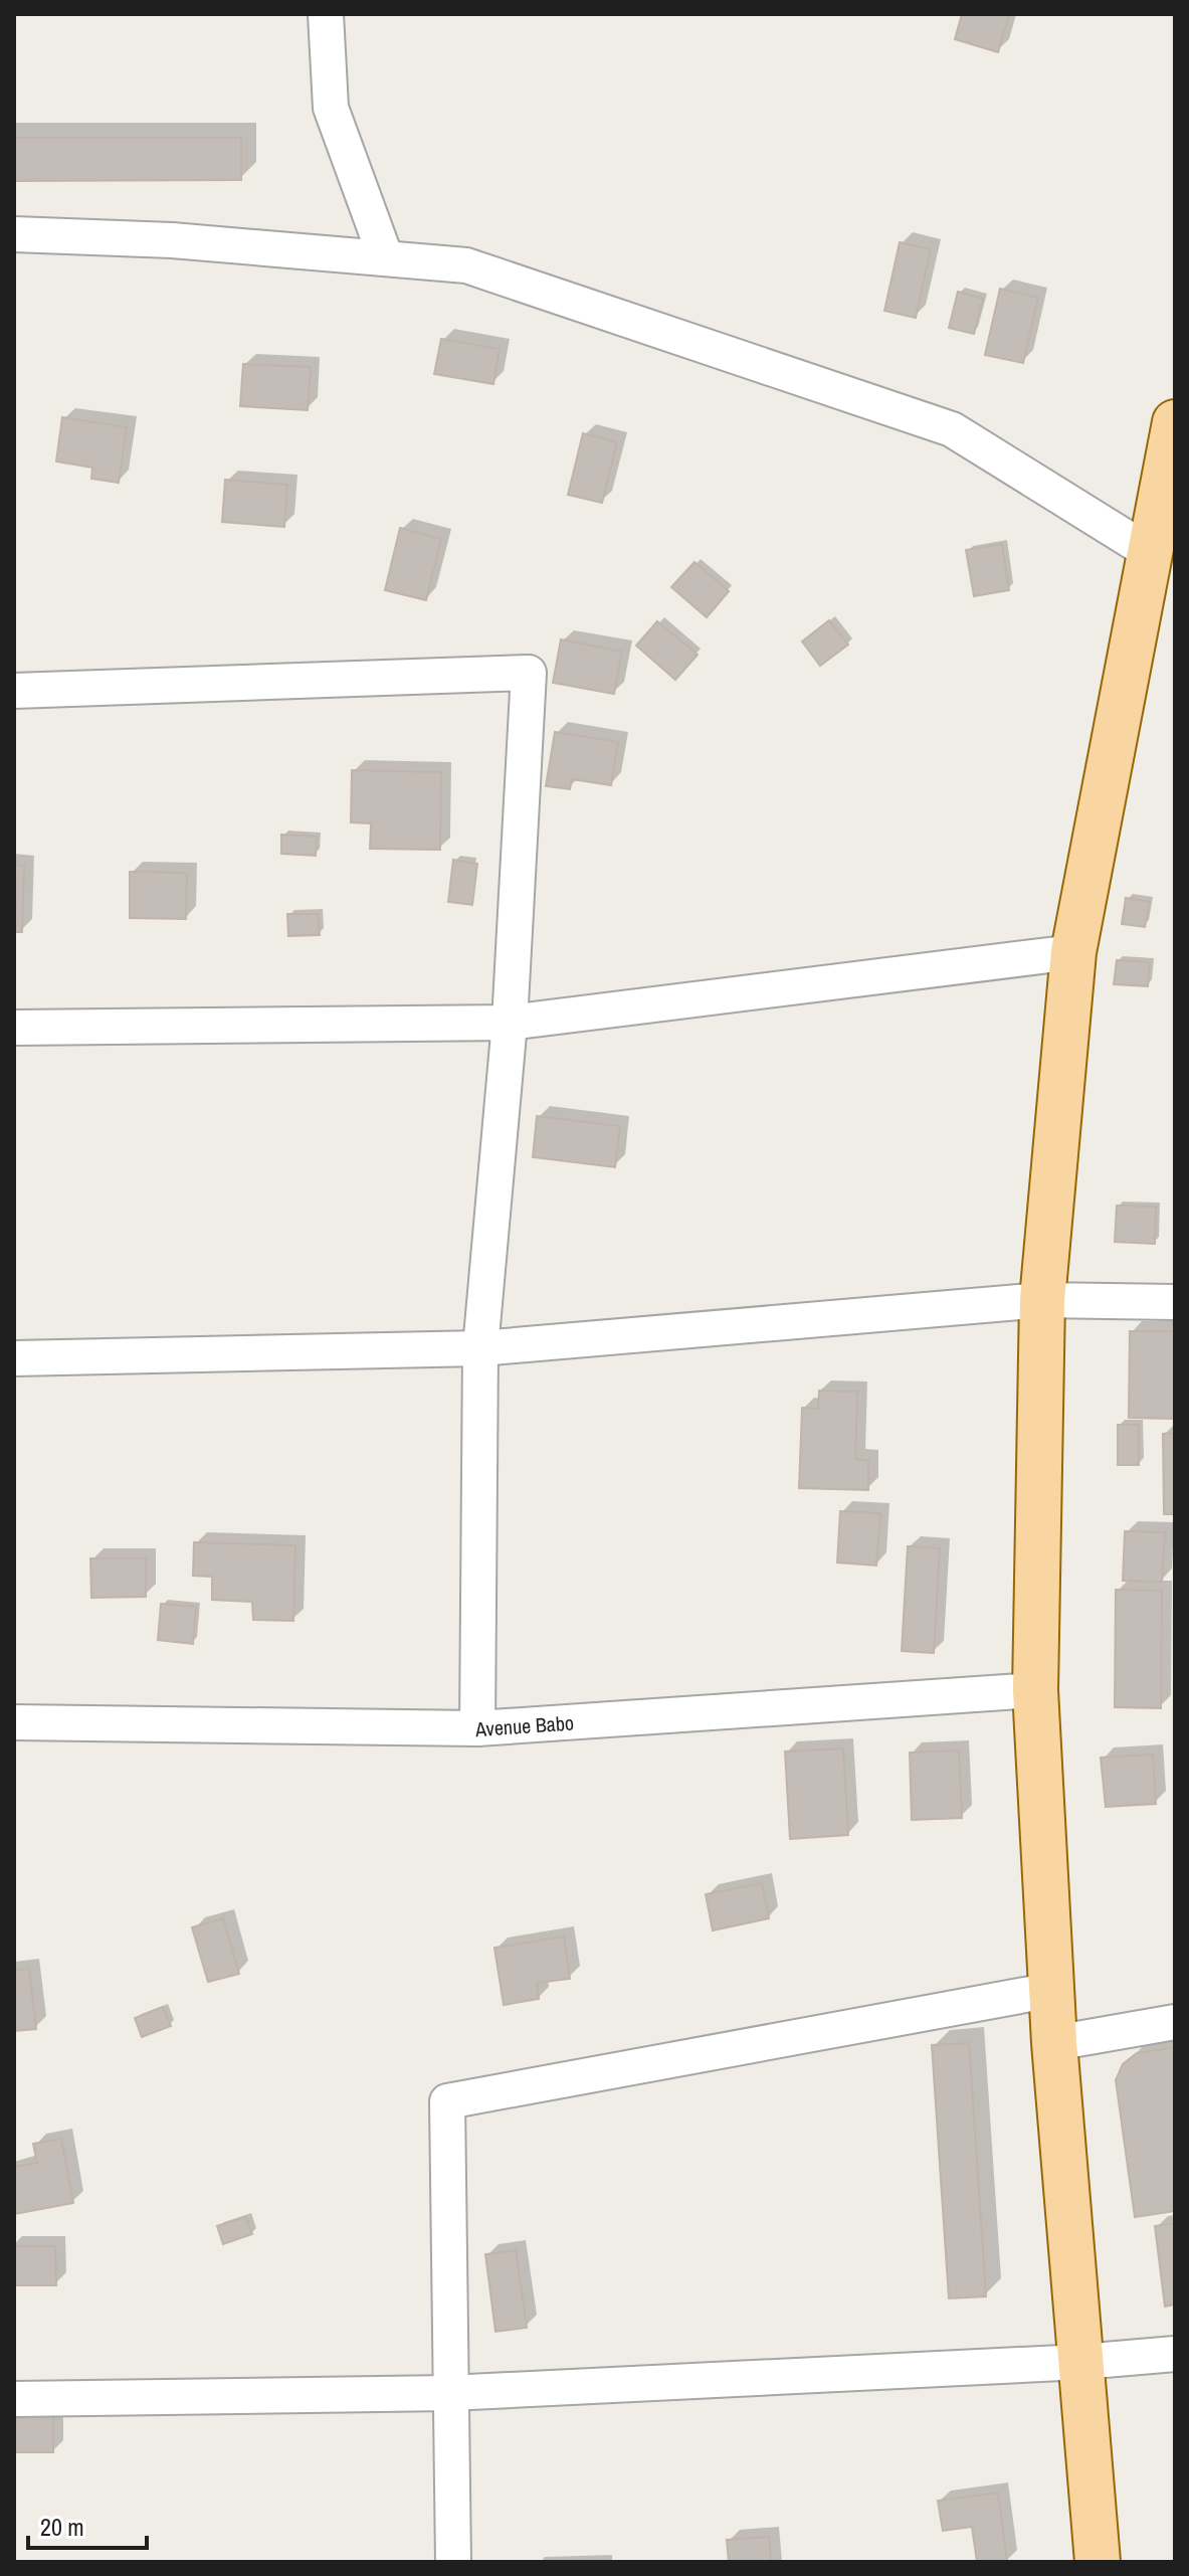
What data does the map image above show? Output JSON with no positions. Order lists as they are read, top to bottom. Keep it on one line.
{"streets":{"street":["Avenue Babo"]},"scale_bar":"20 m"}
